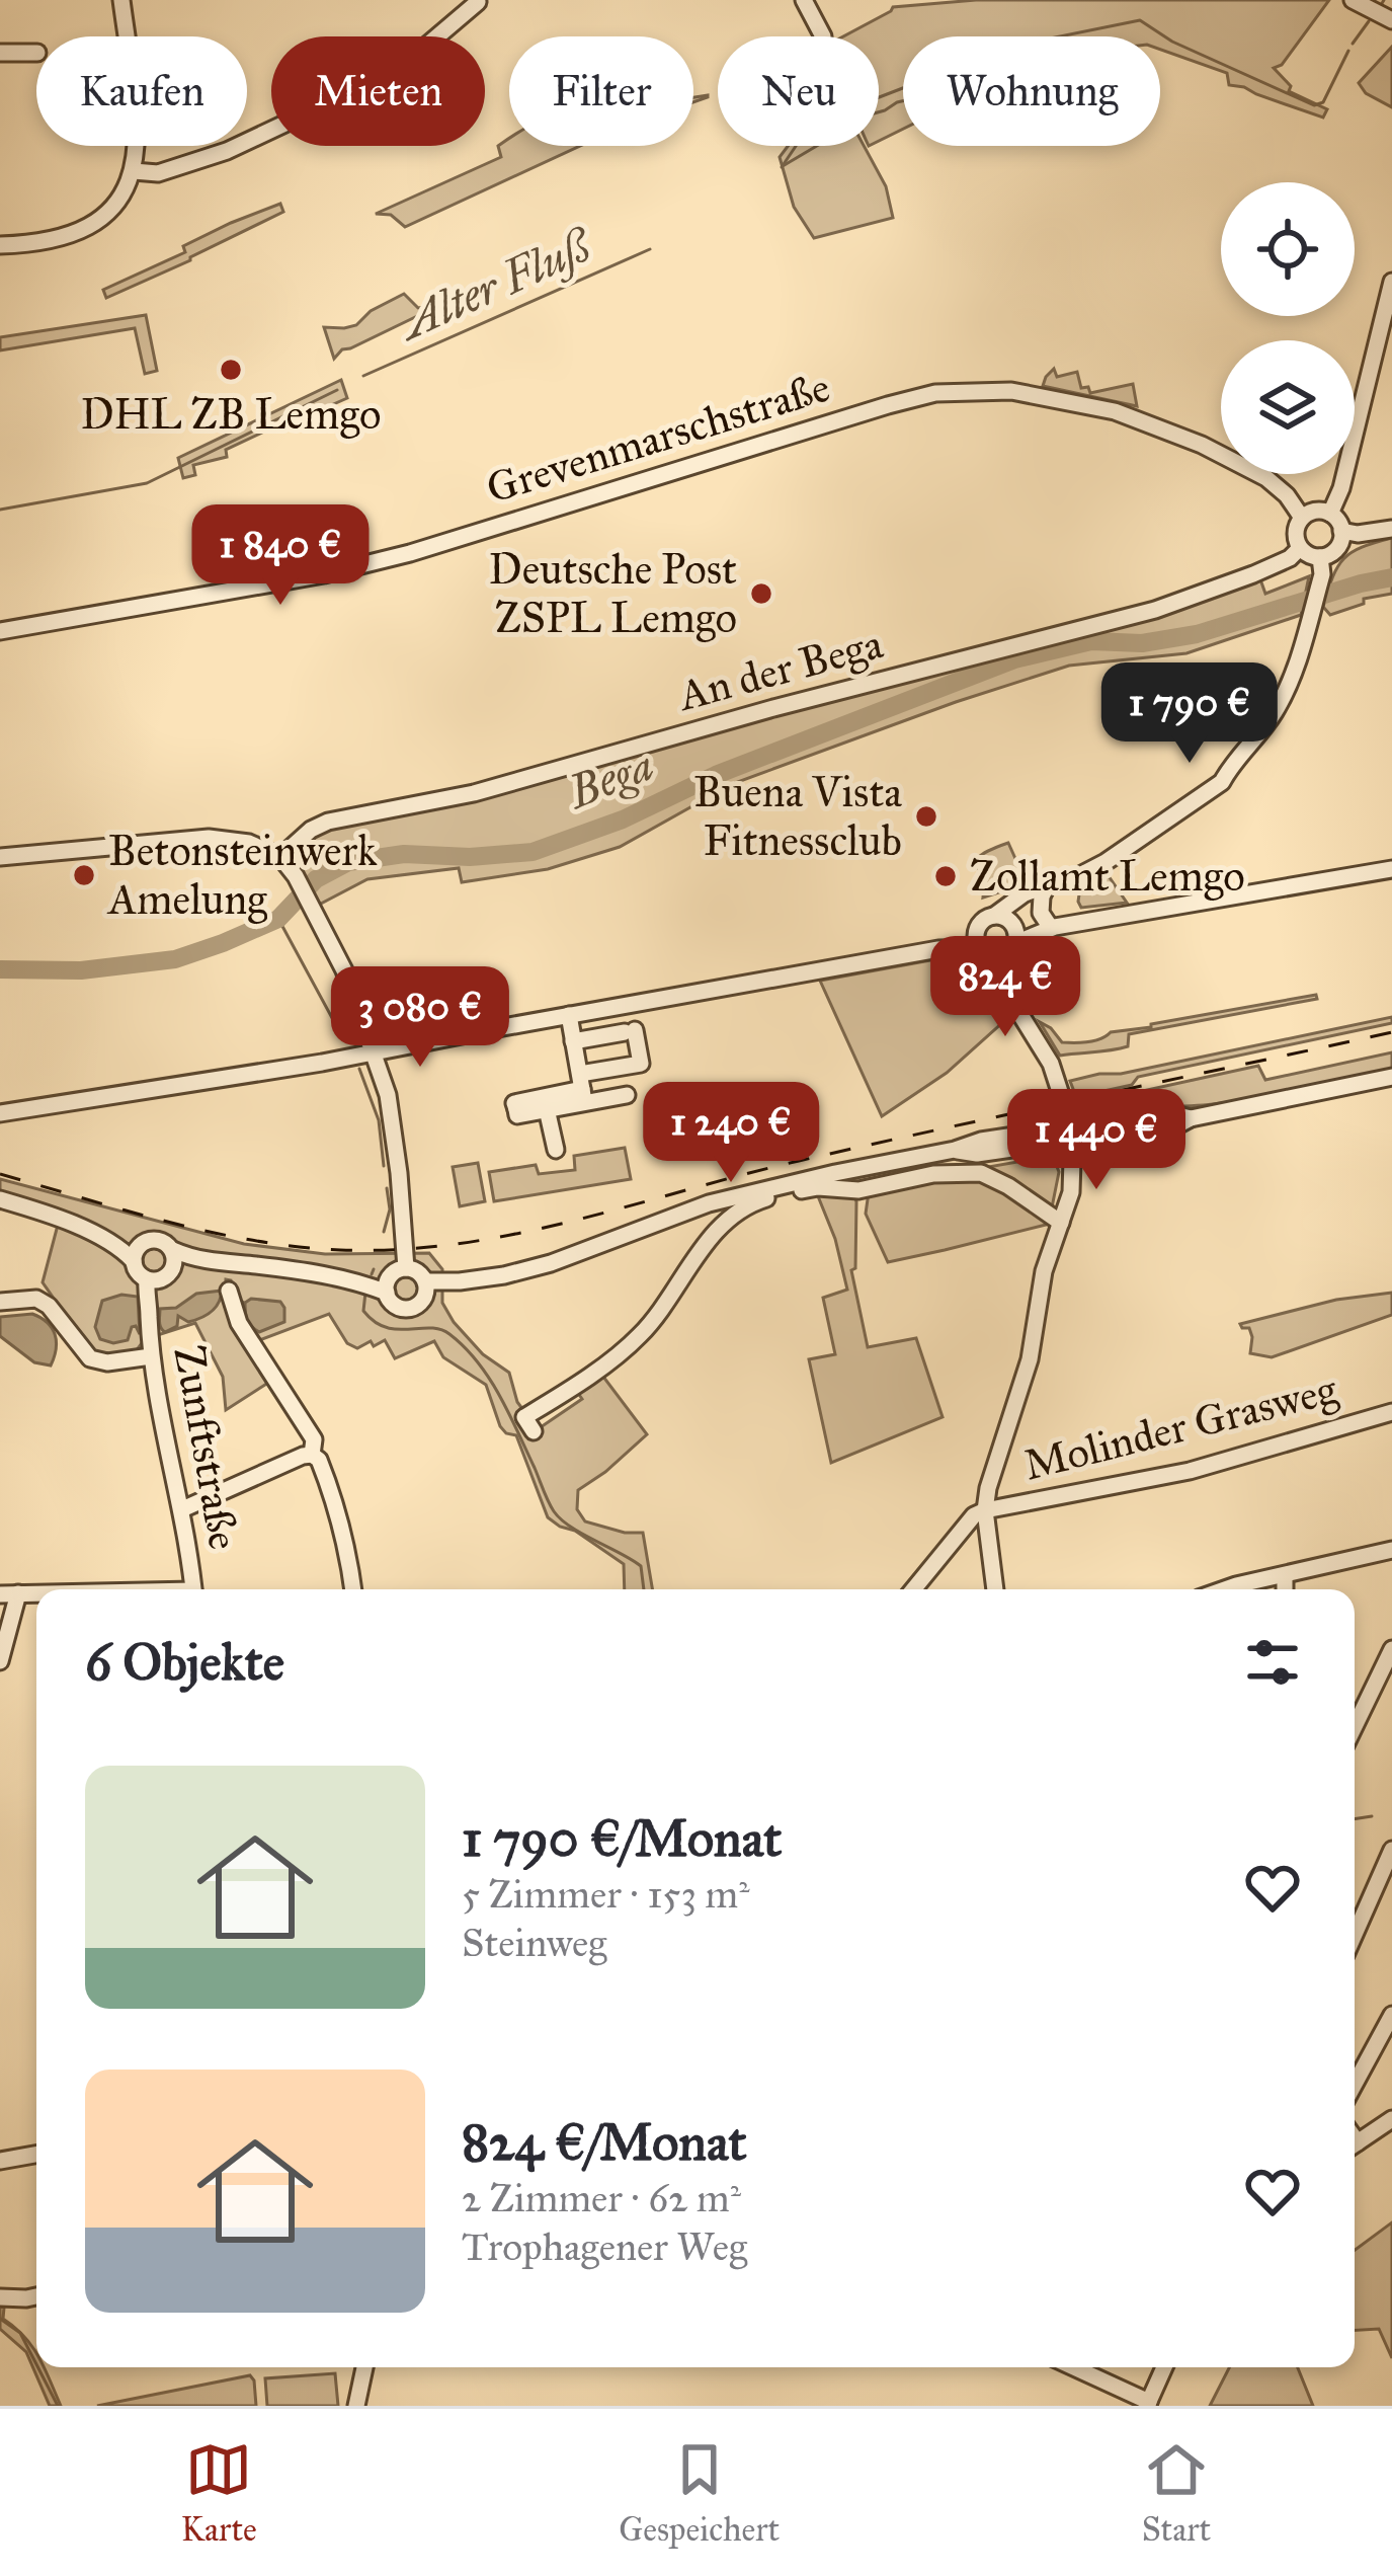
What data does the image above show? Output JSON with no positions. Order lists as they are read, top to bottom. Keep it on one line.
{"streets":{"street":["Grevenmarschstraße","An der Bega","Molinder Grasweg","Zunftstraße"]},"crossings":[["Grevenmarschstraße","An der Bega"]],"water":["Alter Fluß","Bega"],"places":["DHL ZB Lemgo","Deutsche Post ZSPL Lemgo","Buena Vista Fitnessclub","Betonsteinwerk Amelung","Zollamt Lemgo"],"page":{"chip":["Kaufen","Mieten","Filter","Neu","Wohnung"],"price":["1 840 €","1 790 €","824 €","3 080 €","1 240 €","1 440 €"],"heading":"6 Objekte","list":[{"name":"1 790 €/Monat","note":"5 Zimmer · 153 m² · Steinweg"},{"name":"824 €/Monat","note":"2 Zimmer · 62 m² · Trophagener Weg"}],"tabs":["Karte","Gespeichert","Start"]}}
